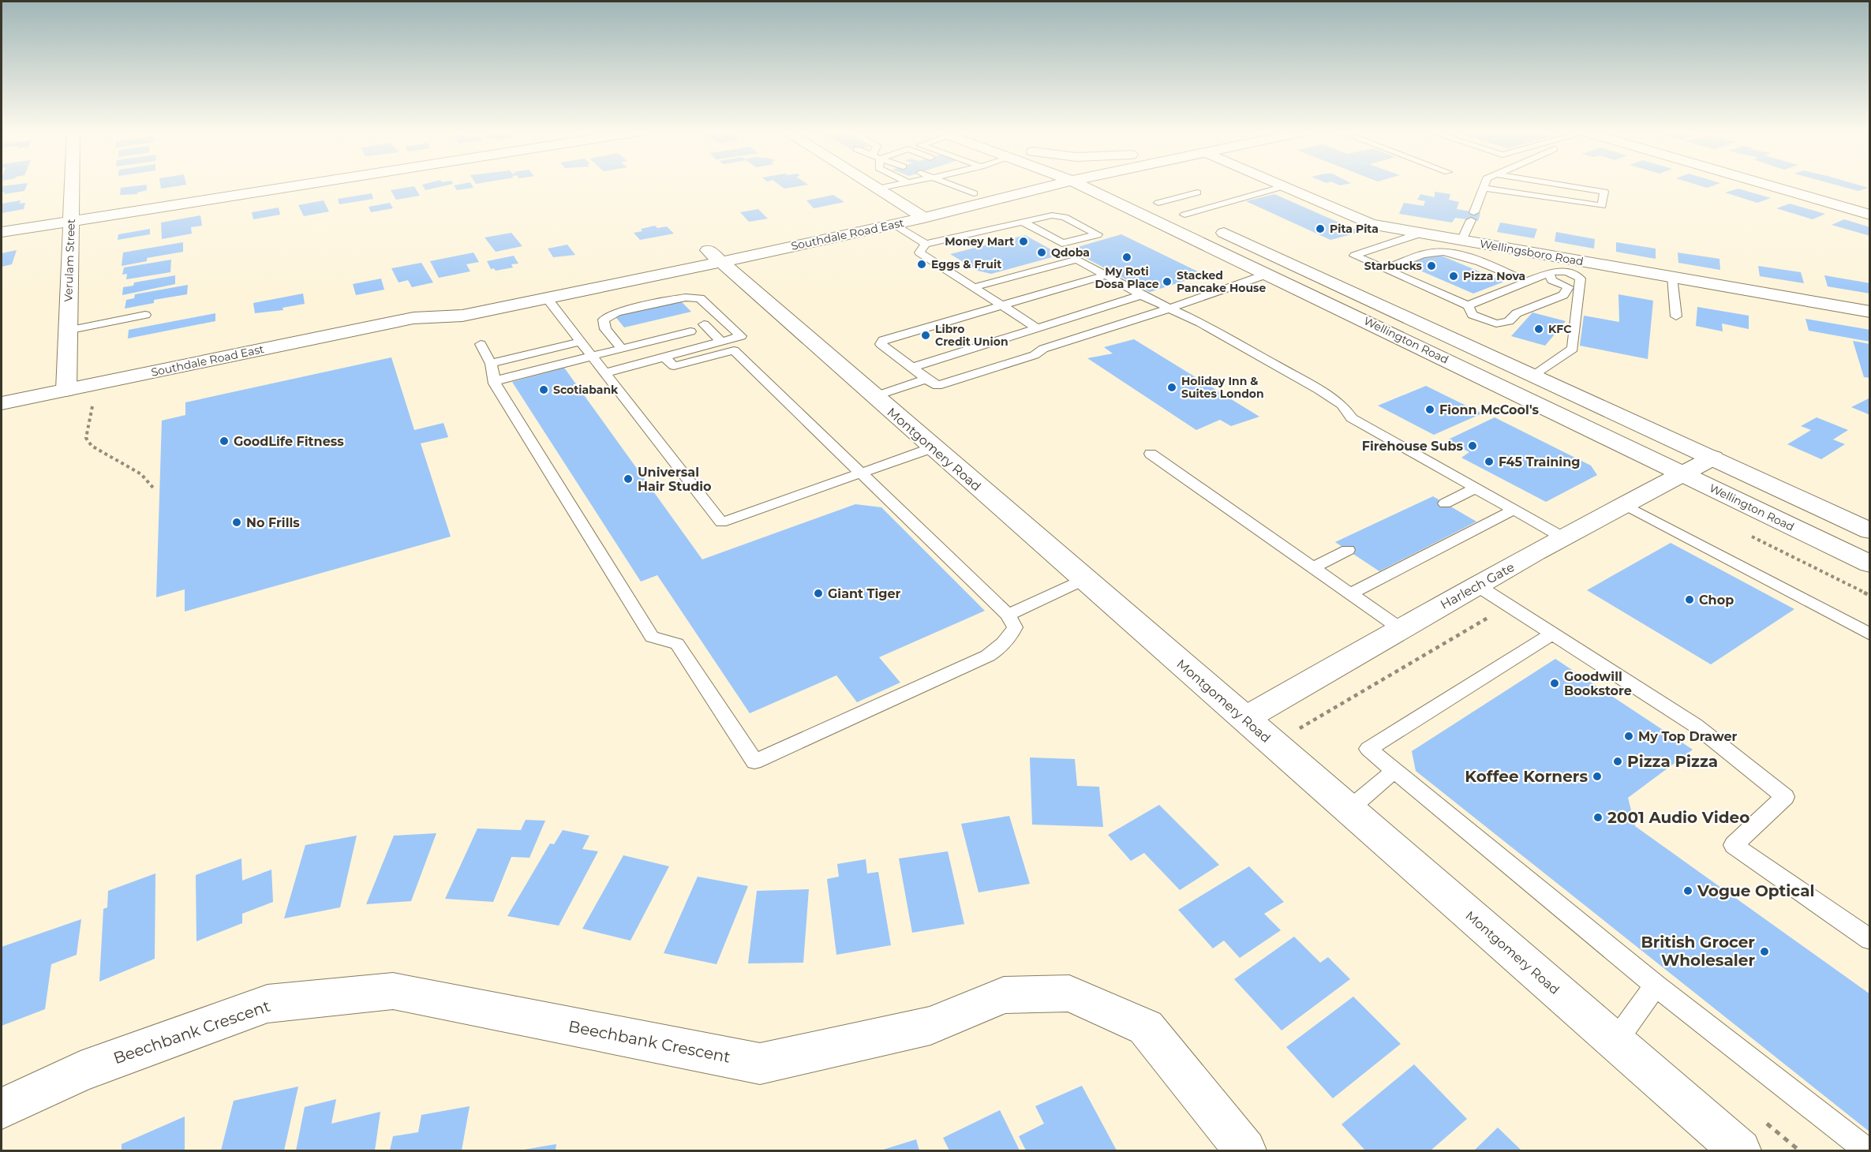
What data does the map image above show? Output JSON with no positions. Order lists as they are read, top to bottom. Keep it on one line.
{"streets":{"street":["Southdale Road East","Wellingsboro Road","Verulam Street","Wellington Road","Montgomery Road","Harlech Gate","Beechbank Crescent"]},"crossings":[["Southdale Road East","Verulam Street"],["Southdale Road East","Montgomery Road"],["Wellington Road","Harlech Gate"],["Montgomery Road","Harlech Gate"]],"places":["Pita Pita","Money Mart","Qdoba","My Roti Dosa Place","Eggs & Fruit","Starbucks","Pizza Nova","Stacked Pancake House","KFC","Libro Credit Union","Holiday Inn & Suites London","Scotiabank","Fionn McCool's","GoodLife Fitness","Firehouse Subs","F45 Training","Universal Hair Studio","No Frills","Giant Tiger","Chop","Goodwill Bookstore","My Top Drawer","Pizza Pizza","Koffee Korners","2001 Audio Video","Vogue Optical","British Grocer Wholesaler"]}
